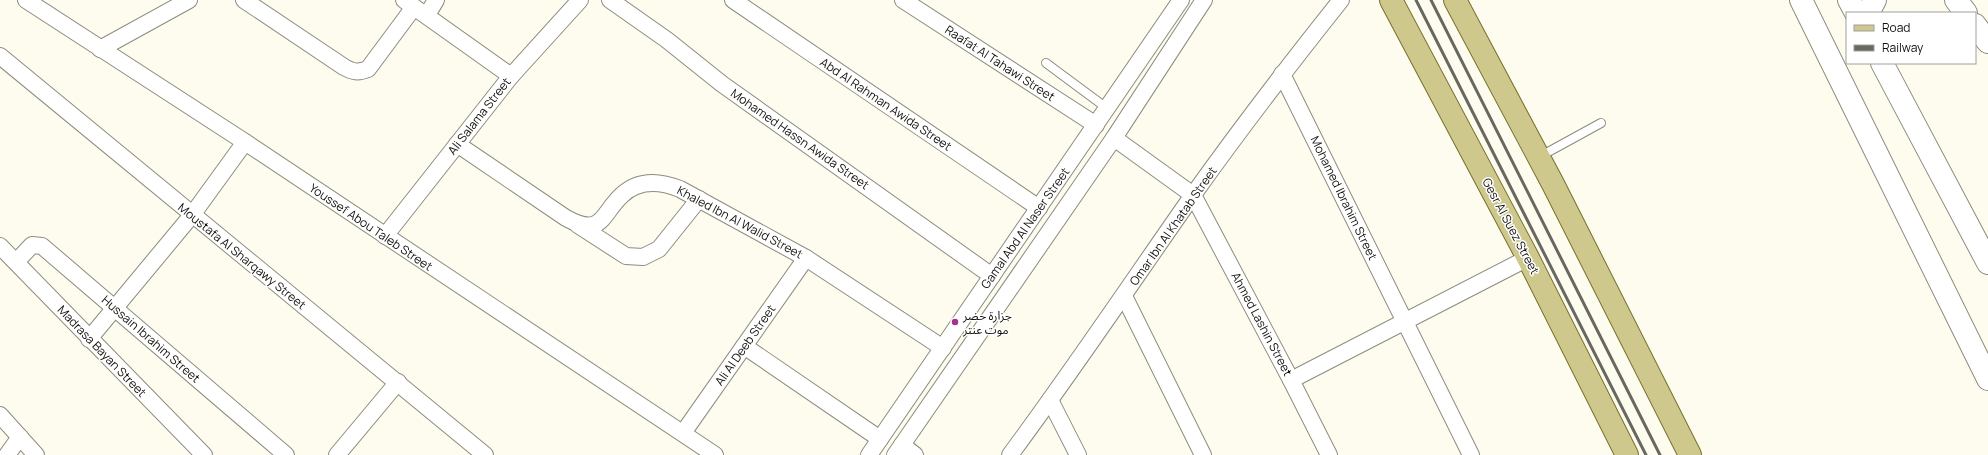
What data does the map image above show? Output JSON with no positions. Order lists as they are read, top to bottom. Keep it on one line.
{"streets":{"main road":["Gesr Al Suez Street"],"street":["Raafat Al Tahawi Street","Abd Al Rahman Awida Street","Ali Salama Street","Mohamed Hassn Awida Street","Mohamed Ibrahim Street","Khaled Ibn Al Walid Street","Omar Ibn Al Khatab Street","Youssef Abou Taleb Street","Gamal Abd Al Naser Street","Moustafa Al Sharqawy Street","Ahmed Lashin Street","Hussain Ibrahim Street","Ali Al Deeb Street","Madrasa Bayan Street"]},"crossings":[["Raafat Al Tahawi Street","Gamal Abd Al Naser Street"],["Abd Al Rahman Awida Street","Gamal Abd Al Naser Street"],["Ali Salama Street","Youssef Abou Taleb Street"],["Mohamed Hassn Awida Street","Gamal Abd Al Naser Street"],["Mohamed Ibrahim Street","Omar Ibn Al Khatab Street"],["Khaled Ibn Al Walid Street","Gamal Abd Al Naser Street"],["Khaled Ibn Al Walid Street","Ali Al Deeb Street"],["Omar Ibn Al Khatab Street","Ahmed Lashin Street"],["Youssef Abou Taleb Street","Ali Al Deeb Street"],["Hussain Ibrahim Street","Madrasa Bayan Street"]],"places":["جزارة حضر موت عنتر"],"legend":["Road","Railway"]}
